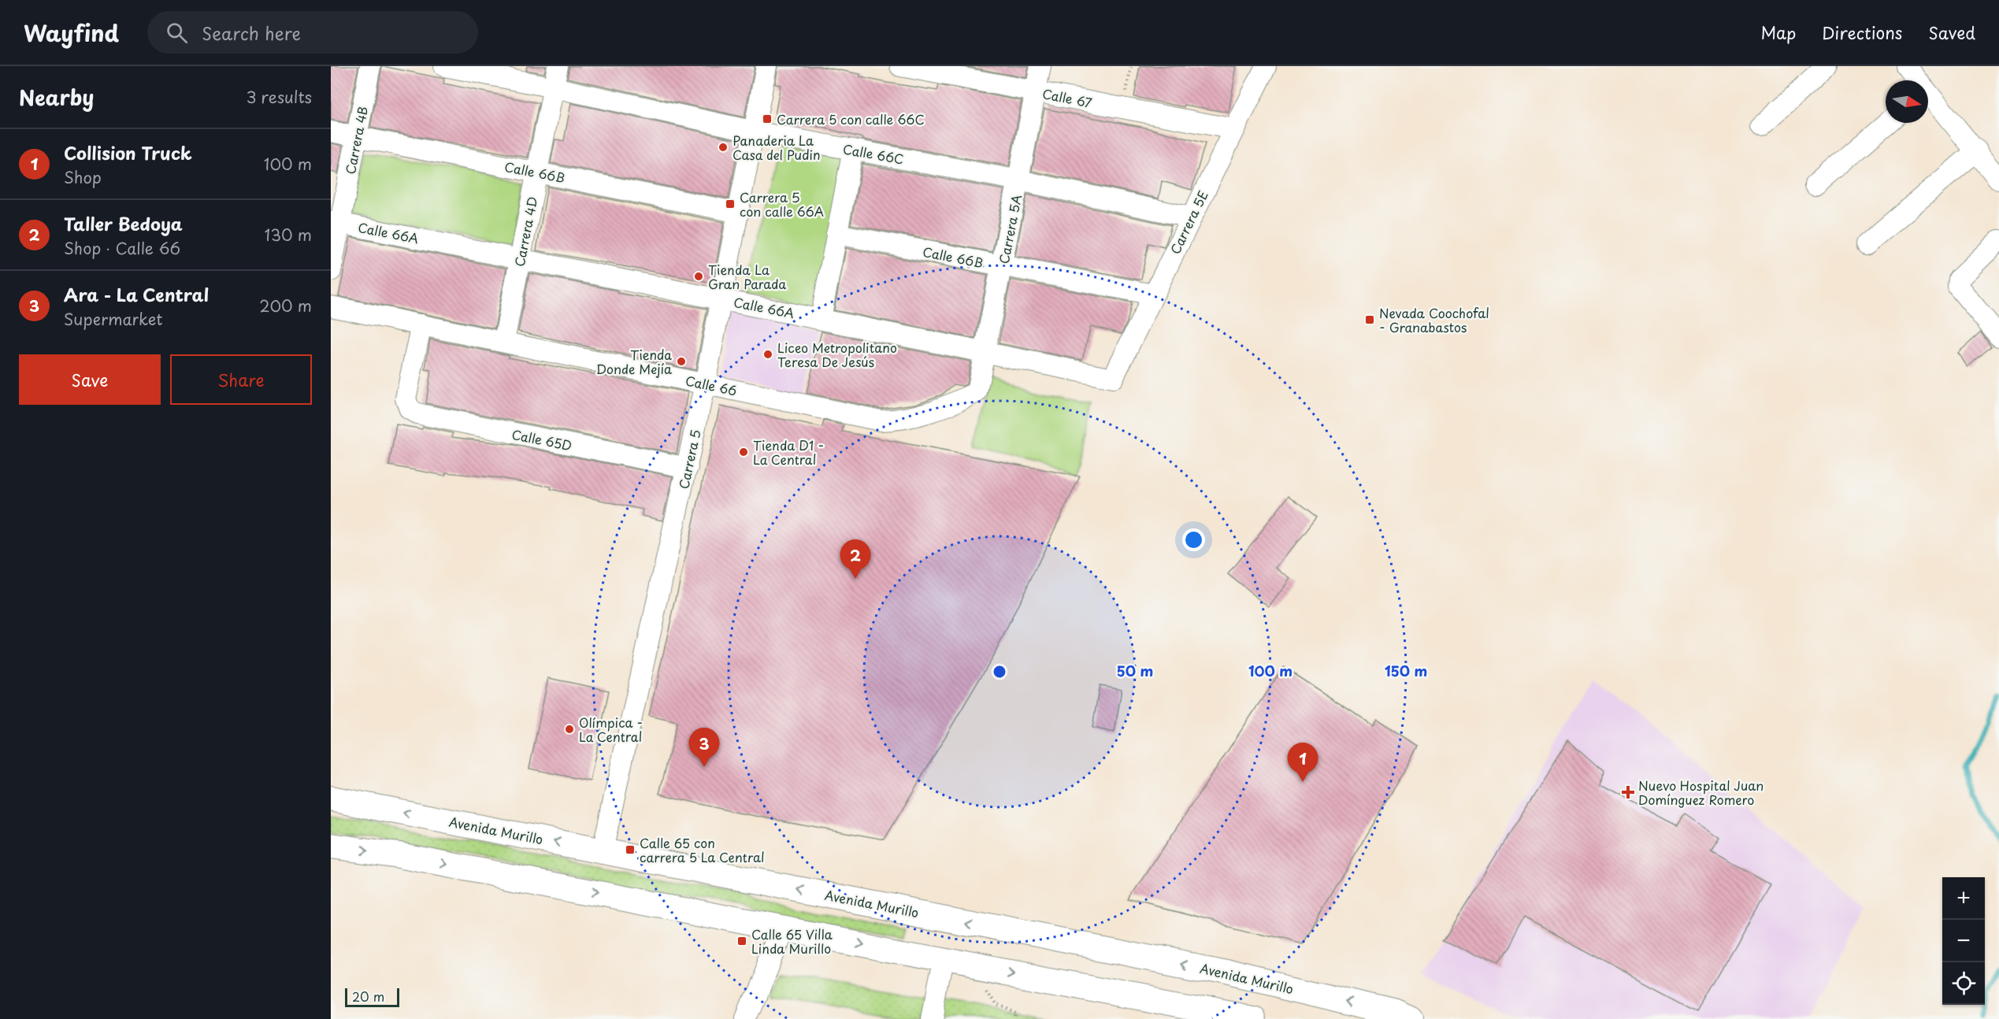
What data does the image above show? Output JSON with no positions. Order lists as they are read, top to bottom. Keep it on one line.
{"streets":{"main road":["Avenida Murillo"],"street":["Calle 67","Carrera 4B","Calle 66C","Calle 66B","Carrera 5E","Carrera 5A","Carrera 4D","Calle 66A","Calle 66","Calle 65D","Carrera 5"]},"crossings":[["Calle 67","Carrera 5E"],["Calle 67","Carrera 5A"],["Carrera 4B","Calle 66B"],["Carrera 4B","Calle 66A"],["Calle 66C","Carrera 5E"],["Calle 66C","Carrera 5A"],["Calle 66C","Carrera 4D"],["Calle 66C","Carrera 5"],["Calle 66B","Carrera 5E"],["Calle 66B","Carrera 5A"],["Calle 66B","Carrera 4D"],["Calle 66B","Carrera 5"],["Carrera 5E","Calle 66A"],["Carrera 5A","Calle 66A"],["Carrera 5A","Calle 66"],["Carrera 4D","Calle 66A"],["Carrera 4D","Calle 66"],["Calle 66A","Carrera 5"],["Calle 66","Calle 65D"],["Calle 66","Carrera 5"],["Calle 65D","Carrera 5"],["Carrera 5","Avenida Murillo"]],"places":{"transit":["Carrera 5 con calle 66C","Carrera 5 con calle 66A","Nevada Coochofal - Granabastos","Calle 65 con carrera 5 La Central","Calle 65 Villa Linda Murillo"],"other":["Panaderia La Casa del Pudin","Tienda La Gran Parada","Liceo Metropolitano Teresa De Jesús","Tienda Donde Mejía","Tienda D1 - La Central","Olímpica - La Central"],"health":["Nuevo Hospital Juan Domínguez Romero"]},"scale_bar":"20 m","north":"right","page":{"header":"Wayfind","search":"Search here","nav":["Map","Directions","Saved"],"heading":["Nearby","3 results"],"list":[{"mark":"1","name":"Collision Truck","note":"Shop","value":"100 m"},{"mark":"2","name":"Taller Bedoya","note":"Shop · Calle 66","value":"130 m"},{"mark":"3","name":"Ara - La Central","note":"Supermarket","value":"200 m"}],"buttons":["Save","Share"],"pins":["2","3","1"],"map_buttons":["+","−"],"scale":"20 m"},"rings":["50 m","100 m","150 m"]}
